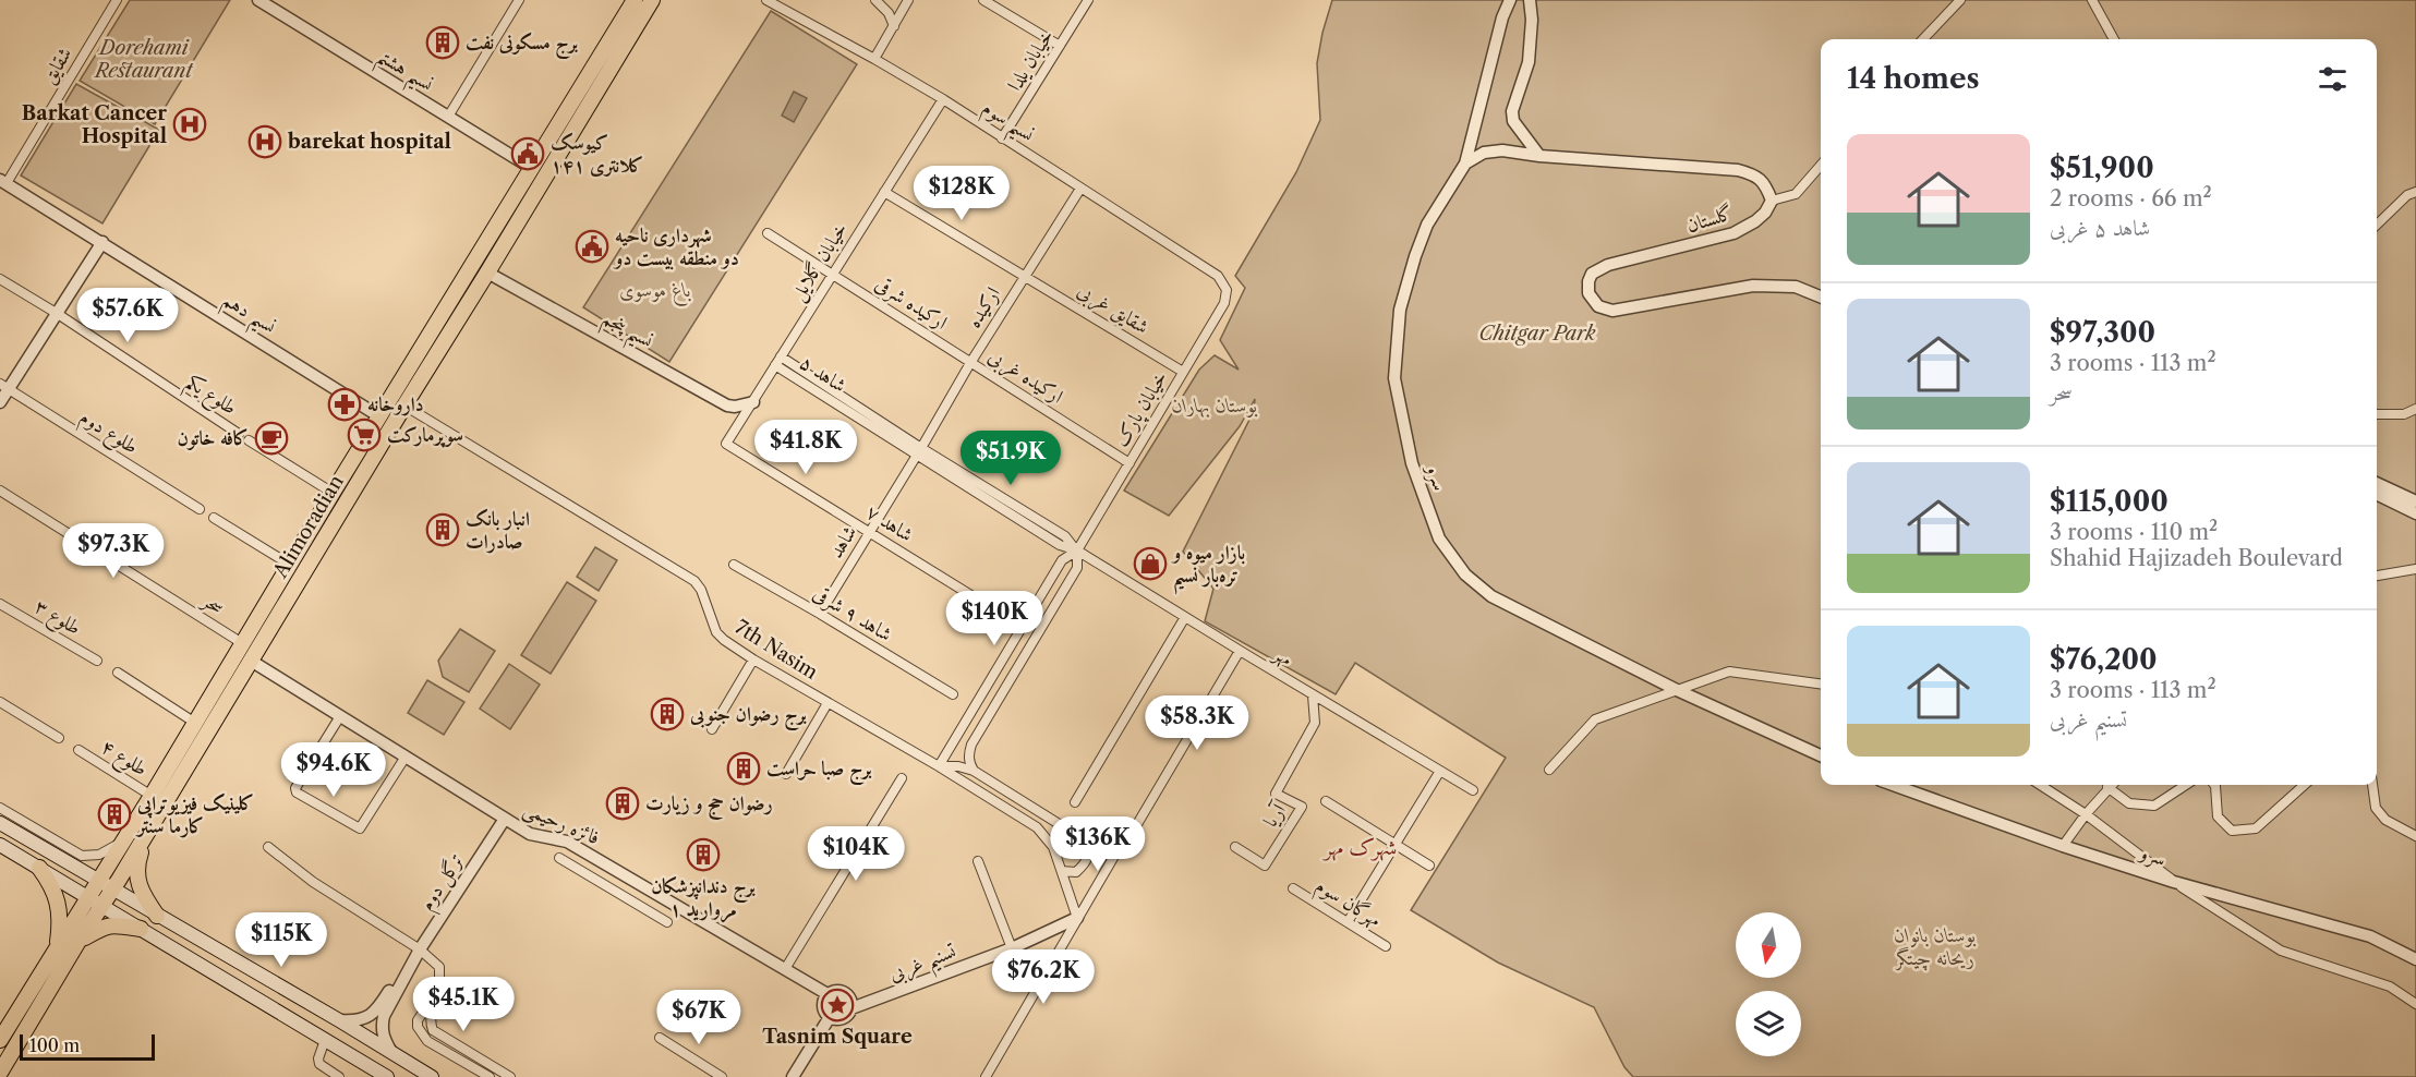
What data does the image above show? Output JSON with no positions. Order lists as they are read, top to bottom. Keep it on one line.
{"streets":{"main road":["Alimoradian"],"street":["خیابان یلدا","شقایق","نسیم هشتم","نسیم سوم","گلستان","خیابان گلایل","ارکیده شرقی","ارکیده","شقایق غربی","نسیم دهم","نسیم پنجم","شاهد ۵","ارکیده غربی","طلوع یکم","خیابان پارک","طلوع دوم","سرو","شاهد ۷","شاهد","سحر","شاهد ۹ شرقی","طلوع ۳","7th Nasim","مهر","طلوع ۴","آریا","فائزه رحیمی","ترگل دوم","مهرگان سوم","تسنیم غربی"]},"crossings":[["خیابان یلدا","نسیم سوم"],["شقایق","نسیم دهم"],["نسیم هشتم","Alimoradian"],["نسیم سوم","خیابان گلایل"],["نسیم سوم","ارکیده"],["نسیم سوم","خیابان پارک"],["خیابان گلایل","ارکیده شرقی"],["خیابان گلایل","شقایق غربی"],["خیابان گلایل","نسیم پنجم"],["خیابان گلایل","شاهد ۵"],["خیابان گلایل","شاهد ۷"],["ارکیده شرقی","ارکیده"],["ارکیده شرقی","ارکیده غربی"],["ارکیده","شقایق غربی"],["ارکیده","شاهد ۵"],["ارکیده","ارکیده غربی"],["ارکیده","شاهد"],["شقایق غربی","خیابان پارک"],["نسیم دهم","Alimoradian"],["نسیم پنجم","Alimoradian"],["شاهد ۵","خیابان پارک"],["شاهد ۵","شاهد"],["شاهد ۵","مهر"],["ارکیده غربی","خیابان پارک"],["طلوع یکم","Alimoradian"],["خیابان پارک","7th Nasim"],["خیابان پارک","مهر"],["شاهد ۷","شاهد"],["Alimoradian","سحر"],["Alimoradian","7th Nasim"],["Alimoradian","طلوع ۴"],["Alimoradian","فائزه رحیمی"],["شاهد","شاهد ۹ شرقی"],["7th Nasim","تسنیم غربی"],["مهر","آریا"],["فائزه رحیمی","ترگل دوم"],["فائزه رحیمی","تسنیم غربی"]],"districts":["شهرک مهر"],"parks":["Dorehami Restaurant","باغ موسوی","Chitgar Park","بوستان بهاران","بوستان بانوان ریحانه چیتگر"],"places":{"building":["برج مسکونی نفت","انبار بانک صادرات","برج رضوان جنوبی","برج صبا حراست","رضوان حج و زیارت","کلینیک فیزیوتراپی کارما سنتر","برج دندانپزشکان مروارید ۱"],"hospital":["Barkat Cancer Hospital","barekat hospital"],"public building":["کیوسک کلانتری ۱۴۱","شهرداری ناحیه دو منطقه بیست دو"],"pharmacy":["داروخانه"],"supermarket":["سوپرمارکت"],"cafe":["کافه خاتون"],"shop":["بازار میوه و تره‌بار نسیم"],"place":["Tasnim Square"]},"scale_bar":"100 m","north":"bottom","page":{"heading":"14 homes","list":[{"name":"$51,900","note":"2 rooms · 66 m² · شاهد ۵ غربی"},{"name":"$97,300","note":"3 rooms · 113 m² · سحر"},{"name":"$115,000","note":"3 rooms · 110 m² · Shahid Hajizadeh Boulevard"},{"name":"$76,200","note":"3 rooms · 113 m² · تسنیم غربی"}],"price":["$128K","$57.6K","$41.8K","$51.9K","$97.3K","$140K","$58.3K","$94.6K","$136K","$104K","$115K","$76.2K","$45.1K","$67K"],"scale":"100 m"}}
